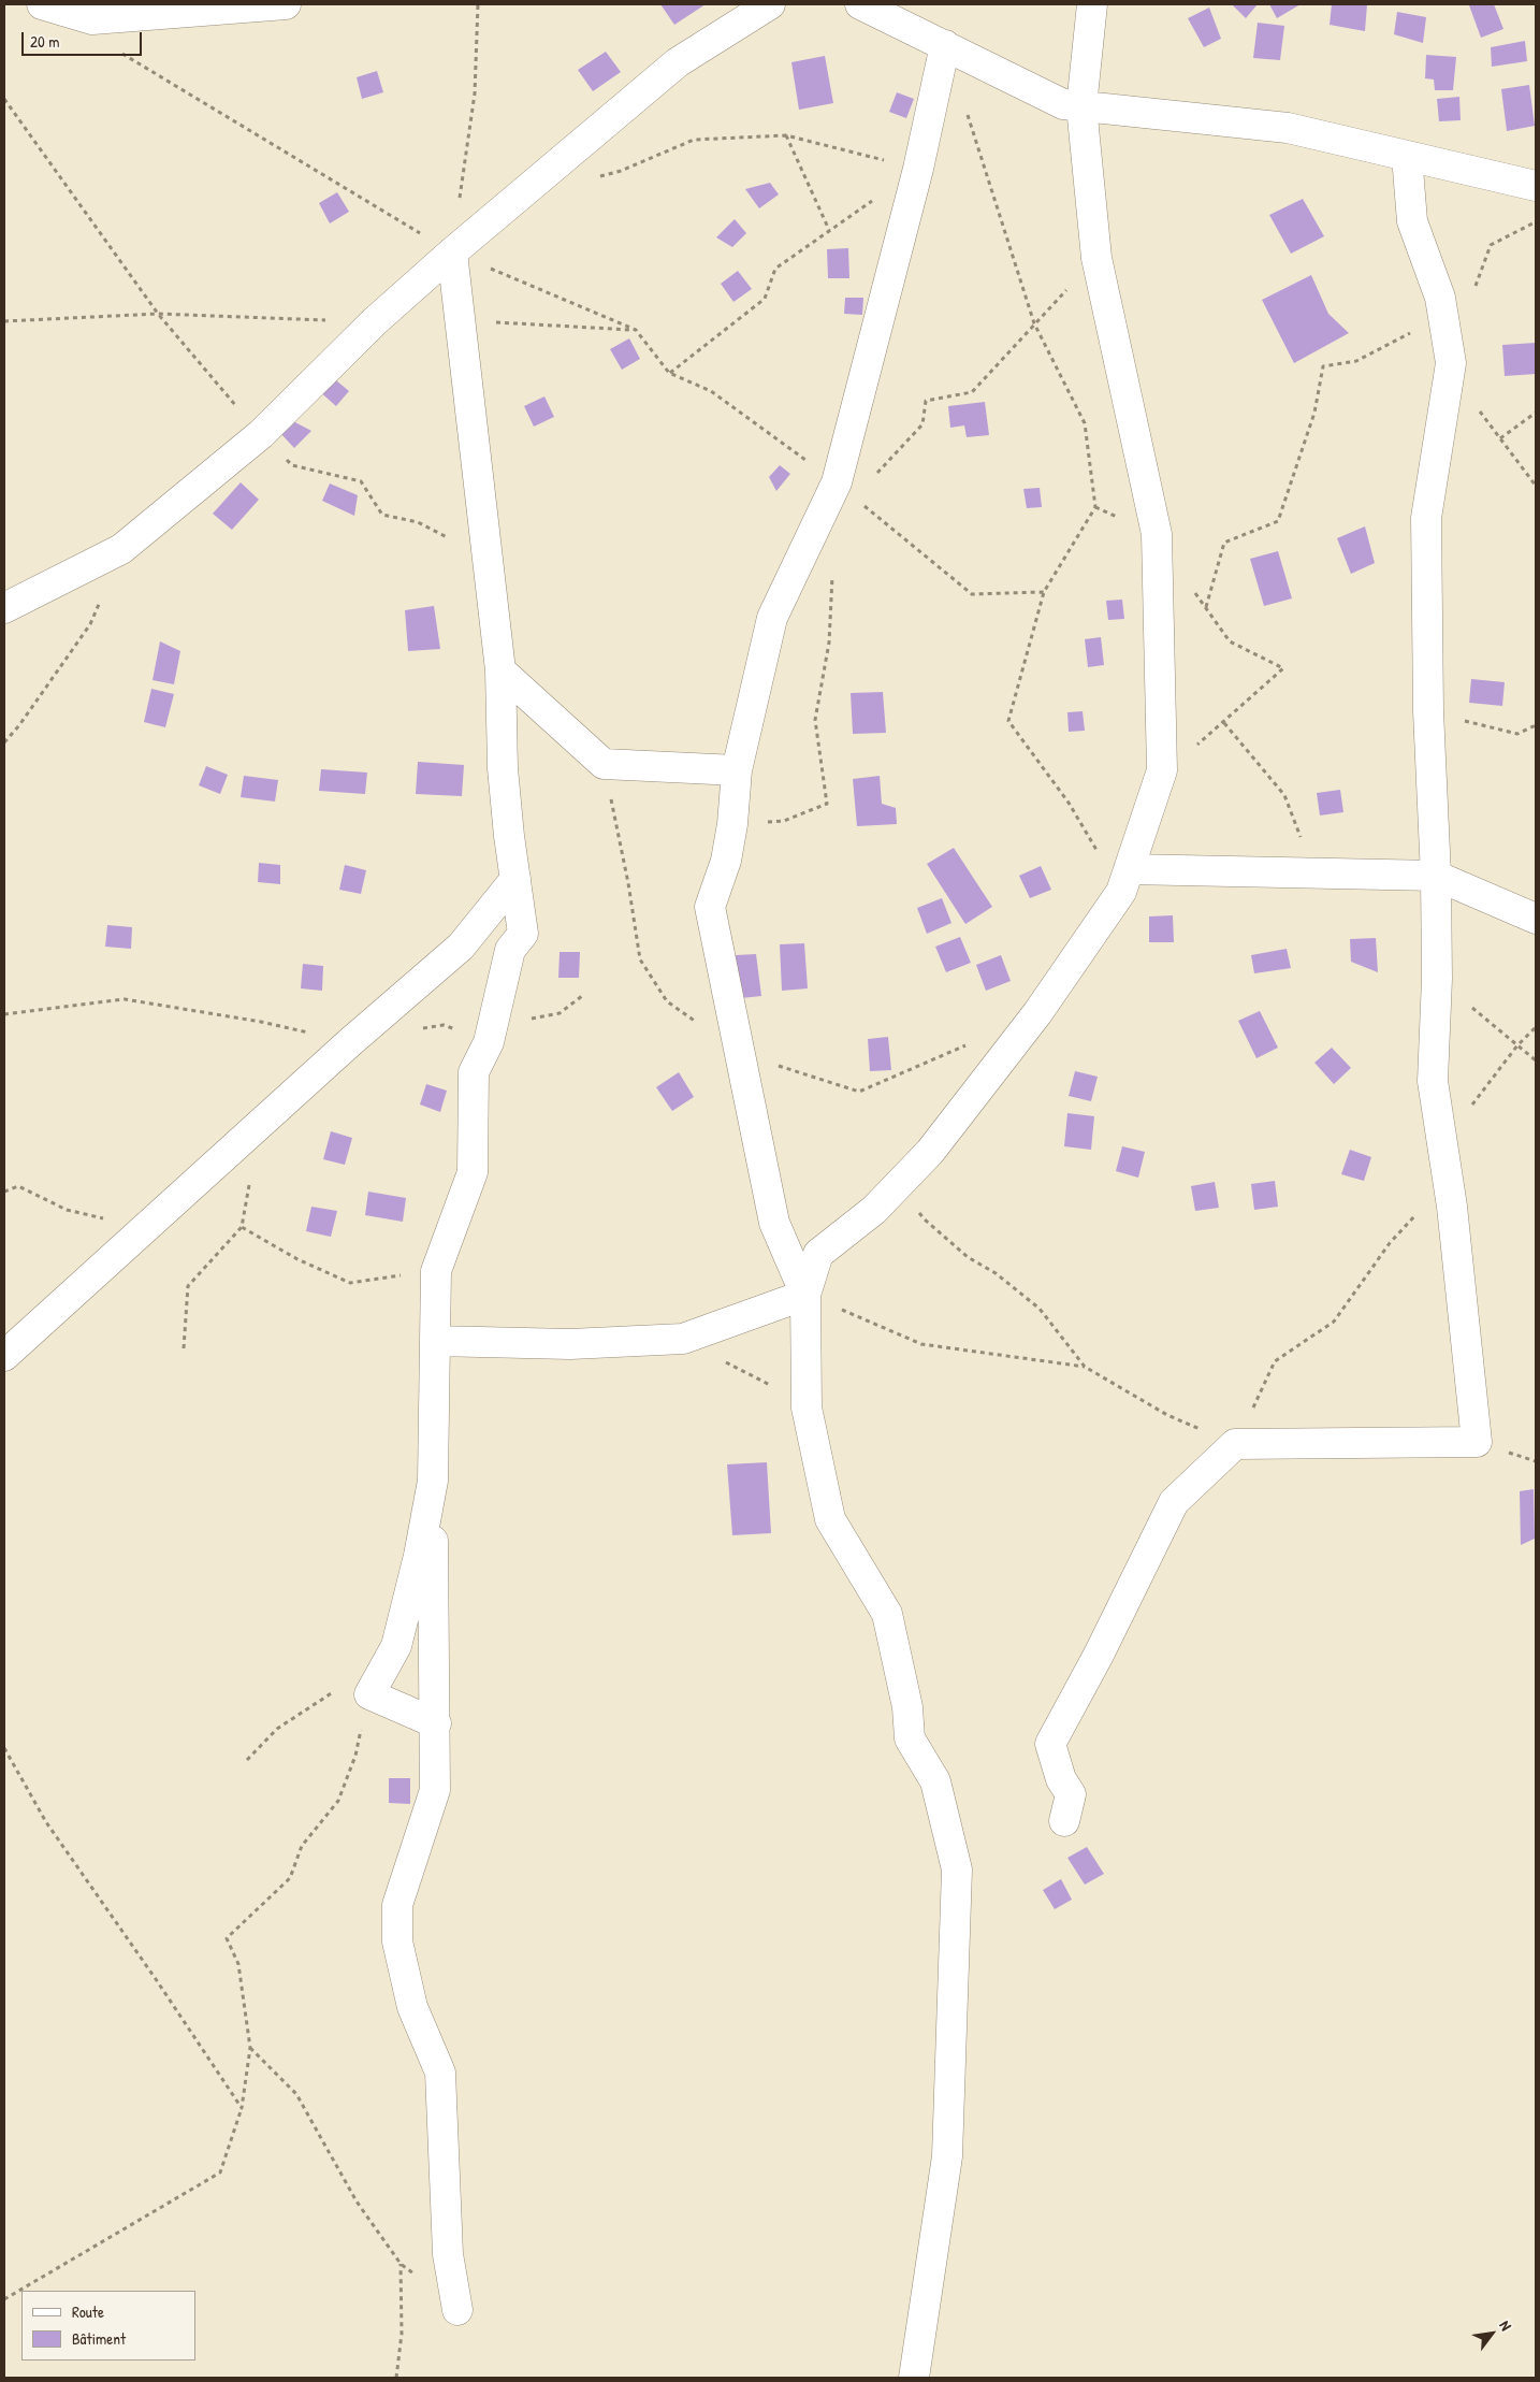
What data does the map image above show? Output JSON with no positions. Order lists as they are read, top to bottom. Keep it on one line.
{"legend":["Route","Bâtiment"],"scale_bar":"20 m","north":"top right"}
